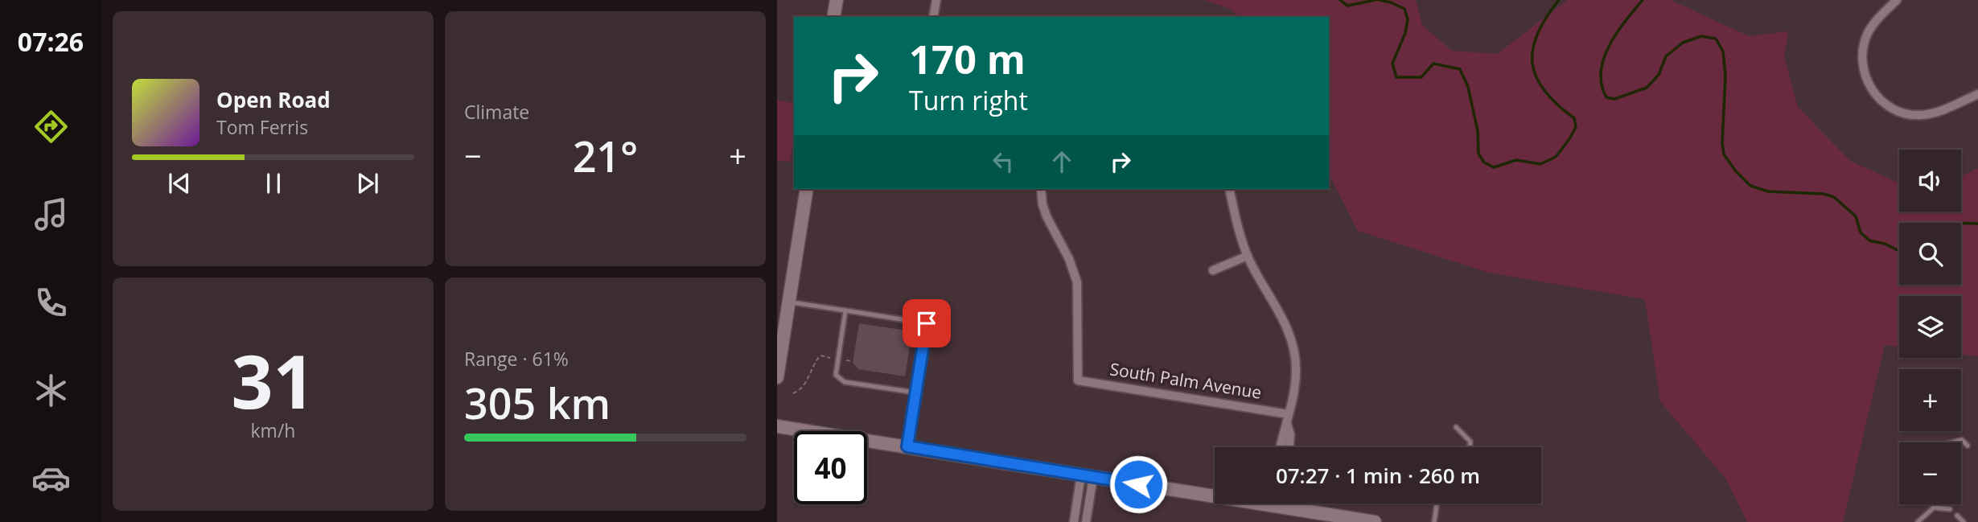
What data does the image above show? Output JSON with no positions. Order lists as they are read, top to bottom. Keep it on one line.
{"streets":{"street":["South Palm Avenue"]},"page":{"tabs":"07:26","tile":["Climate",["31","km/h"],["Range · 61%","305 km"]],"turn":["170 m","Turn right"],"song":["Open Road","Tom Ferris"],"heat":["−","21°","+"],"map_buttons":["+","−"],"limit":"40","trip":"07:27 · 1 min · 260 m"}}
